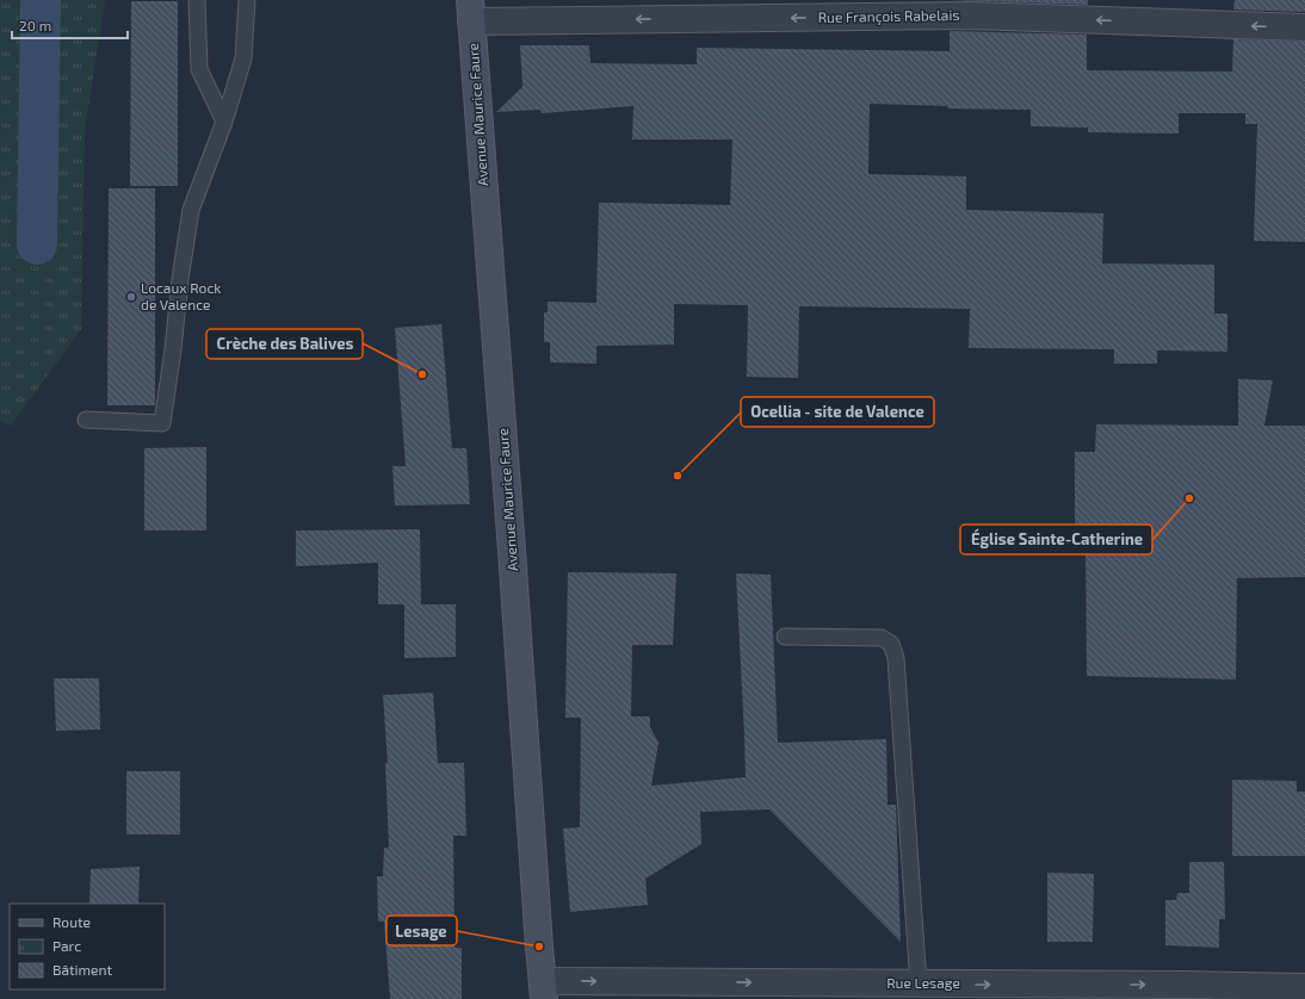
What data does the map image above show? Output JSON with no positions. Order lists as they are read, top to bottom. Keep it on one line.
{"streets":{"street":["Rue François Rabelais","Avenue Maurice Faure","Rue Lesage"]},"crossings":[["Rue François Rabelais","Avenue Maurice Faure"],["Avenue Maurice Faure","Rue Lesage"]],"one_way":["Rue François Rabelais","Rue Lesage"],"places":["Locaux Rock de Valence","Crèche des Balives","Ocellia - site de Valence","Église Sainte-Catherine","Lesage"],"legend":["Route","Parc","Bâtiment"],"scale_bar":"20 m"}
